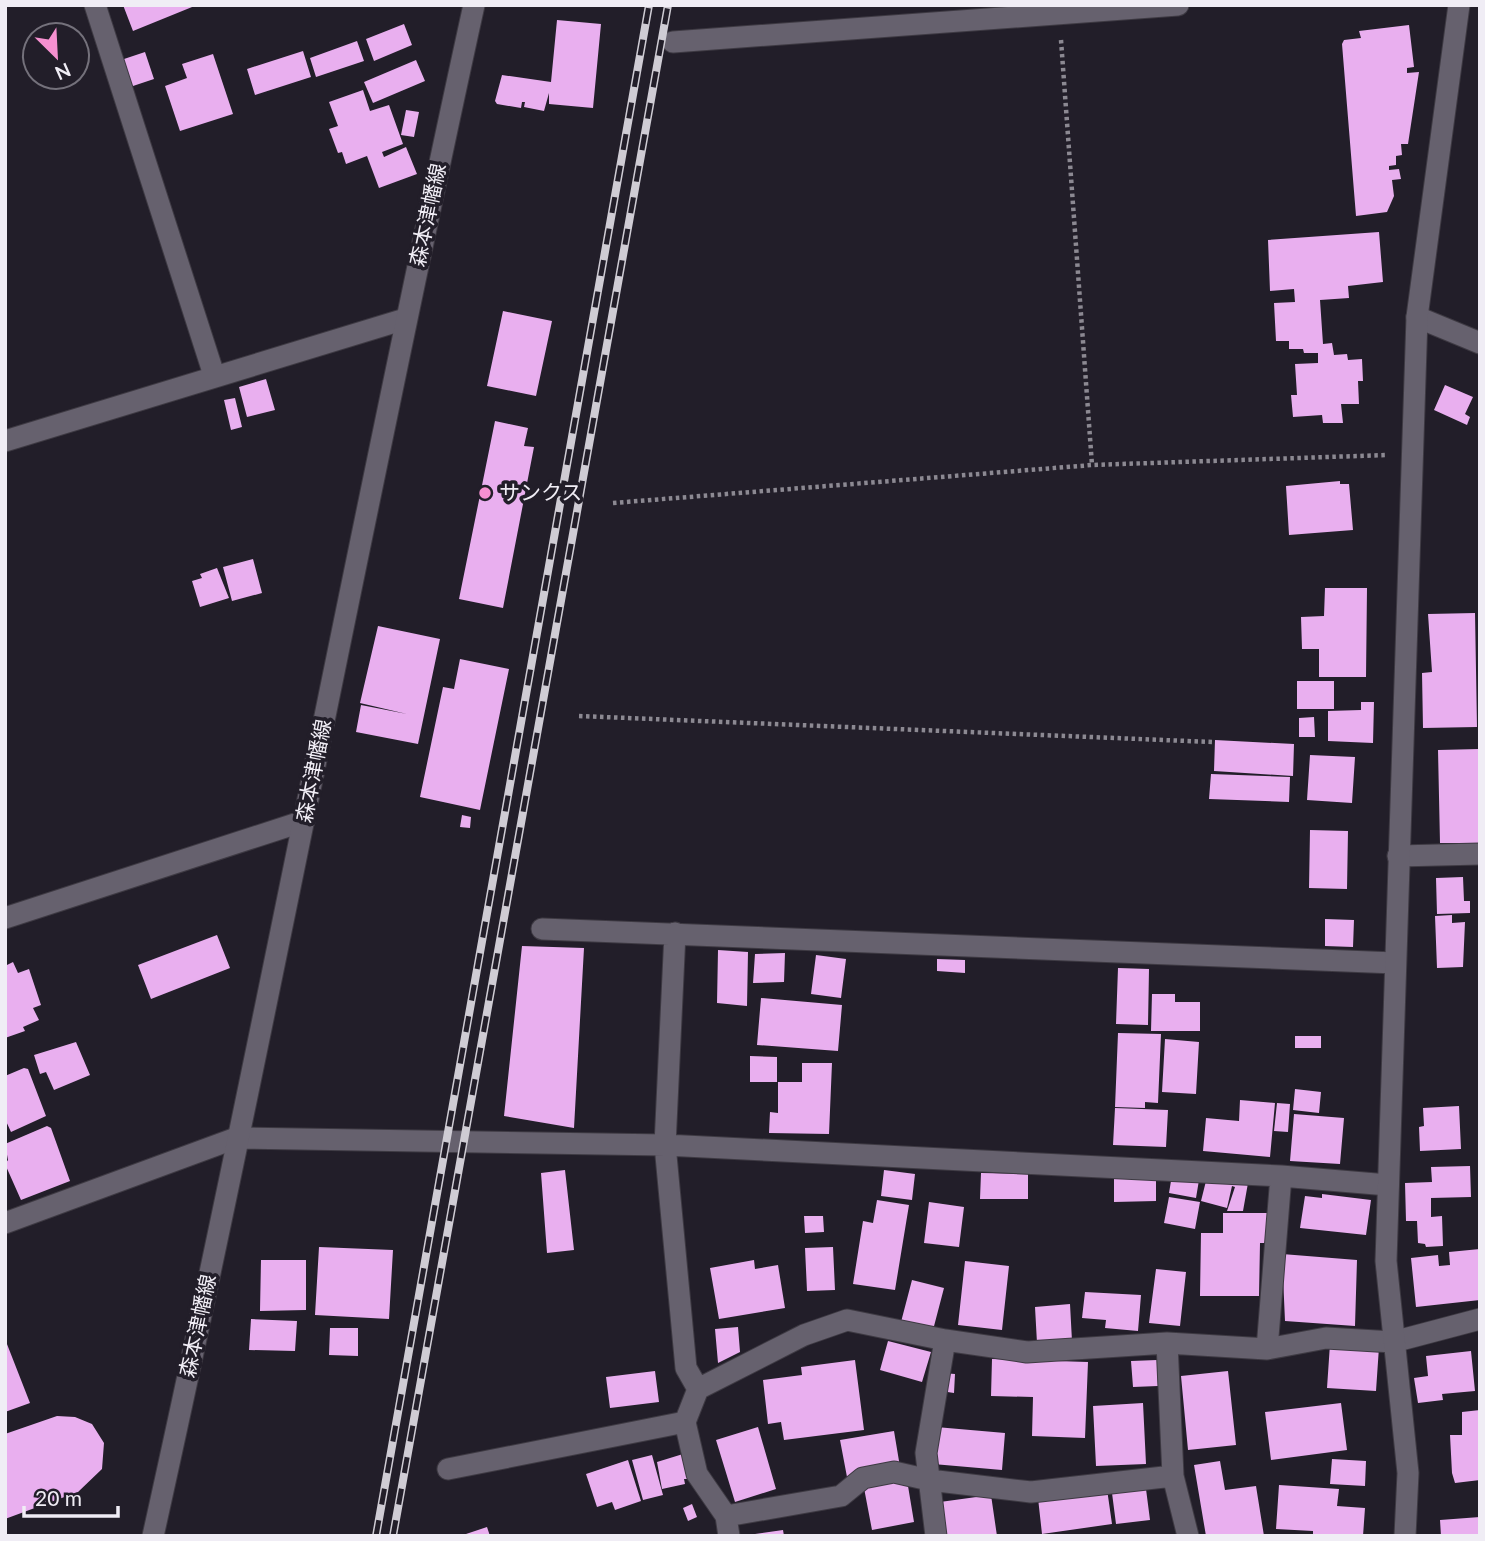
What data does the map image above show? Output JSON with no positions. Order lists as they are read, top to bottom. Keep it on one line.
{"streets":{"street":["森本津幡線"]},"places":["サンクス"],"scale_bar":"20 m","north":"bottom right"}
